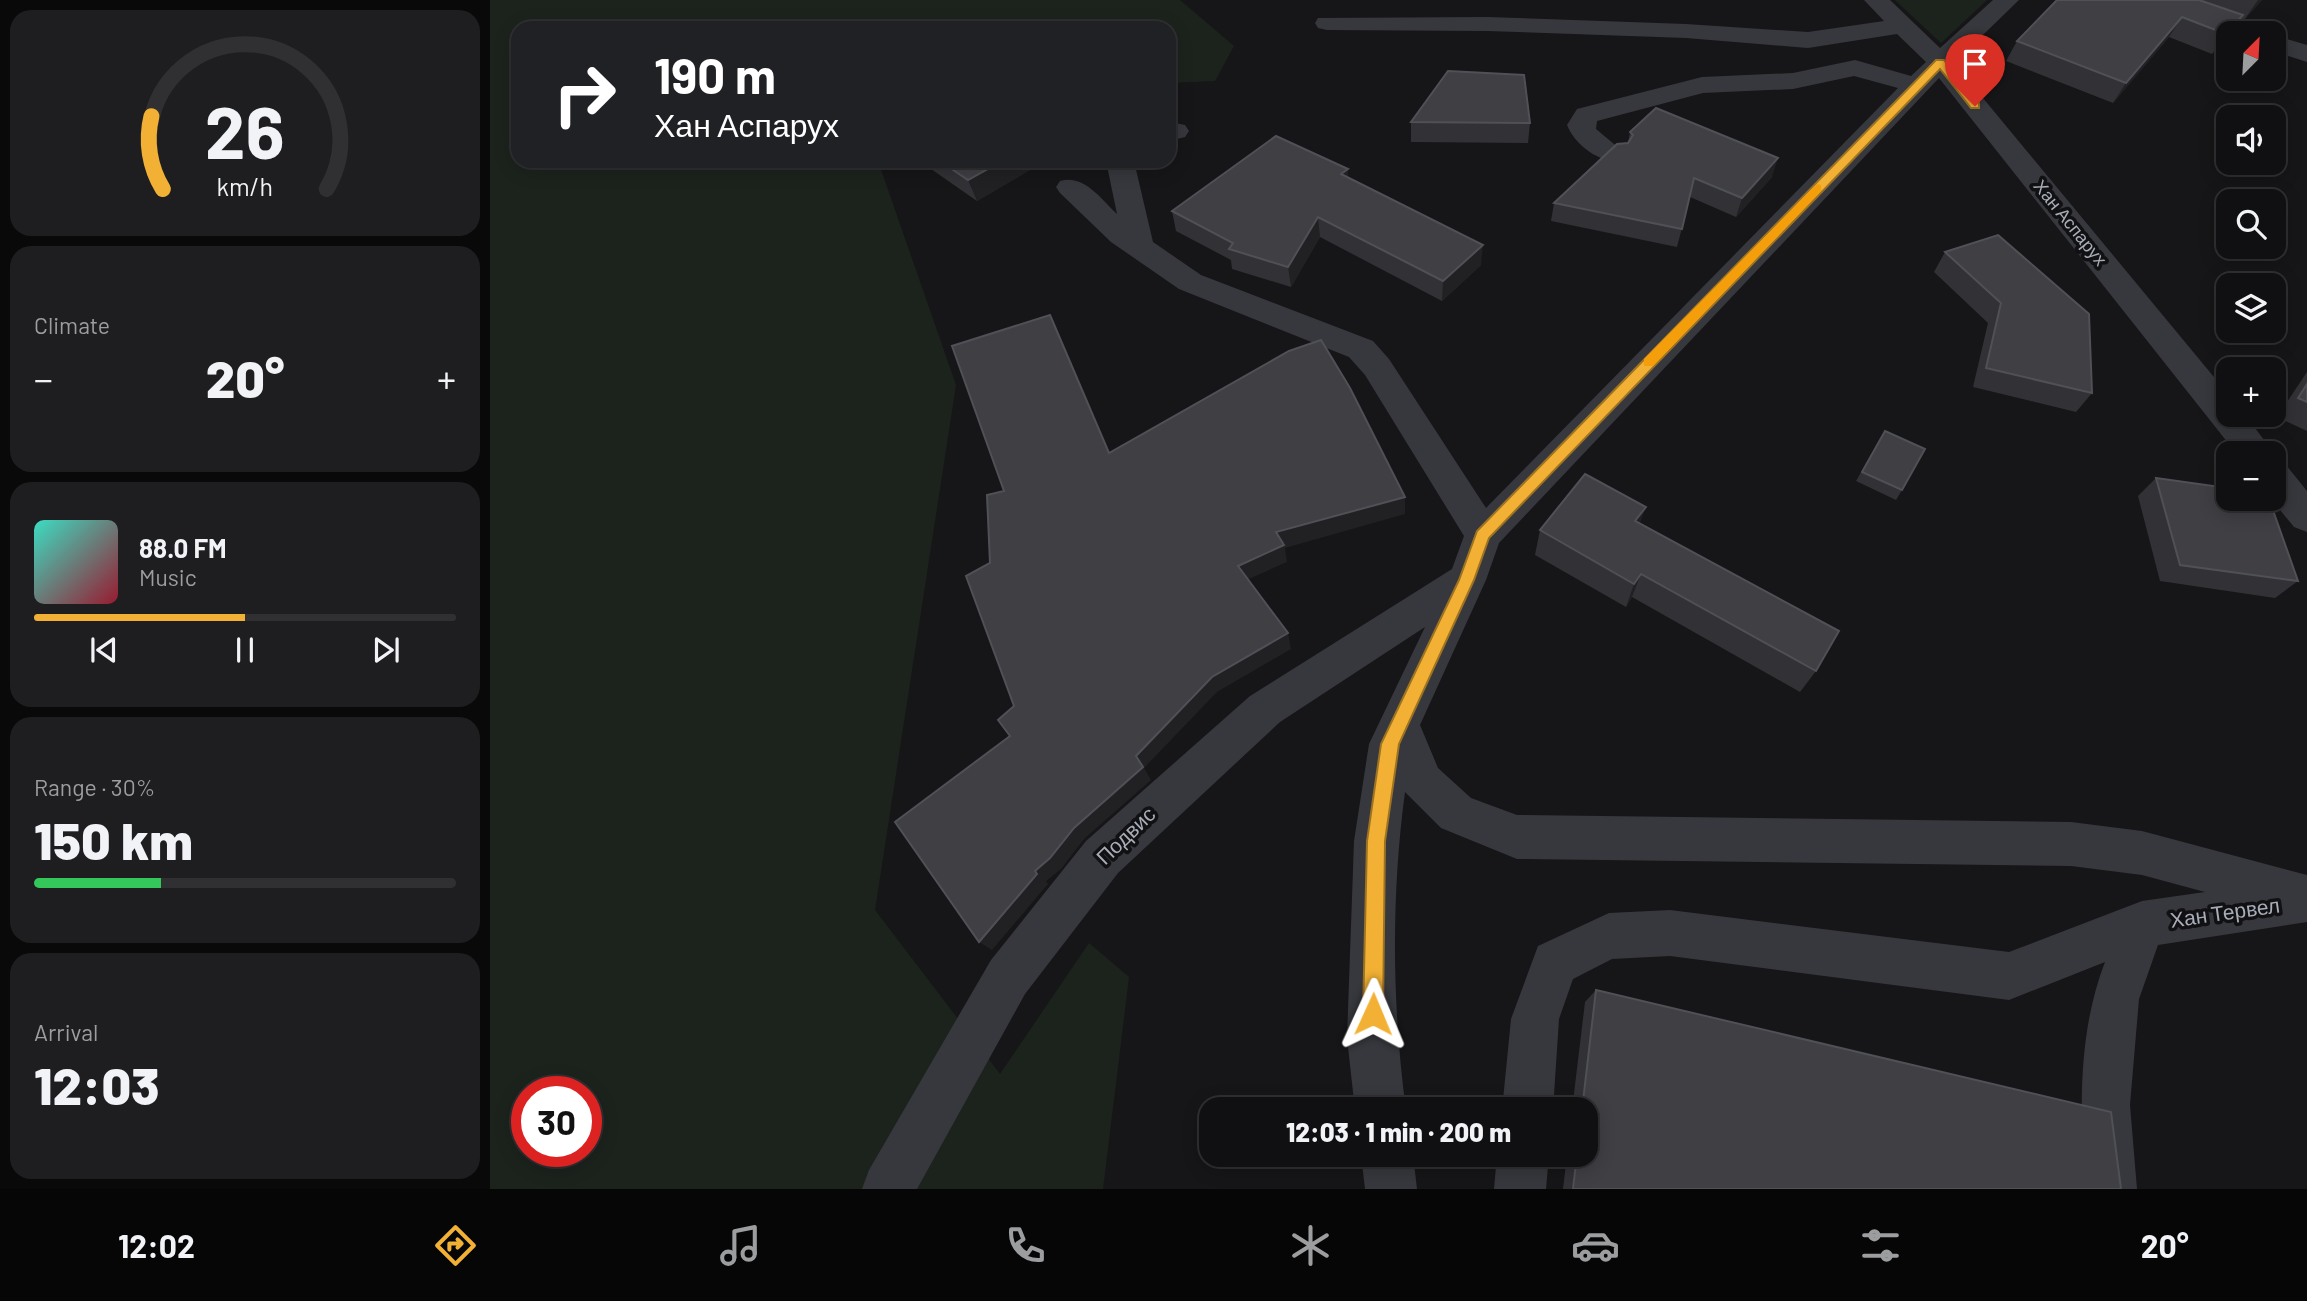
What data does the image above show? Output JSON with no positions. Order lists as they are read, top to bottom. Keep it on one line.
{"streets":{"street":["Хан Аспарух","Подвис","Хан Тервел"]},"north":"top right","page":{"map_buttons":["+","−"],"turn":["190 m","Хан Аспарух"],"tile":["Climate",["Range · 30%","150 km"],["Arrival","12:03"]],"heat":["−","20°","+"],"song":["88.0 FM","Music"],"limit":"30","trip":"12:03 · 1 min · 200 m","tabs":["12:02","20°"],"gauge":["26","km/h"]}}
